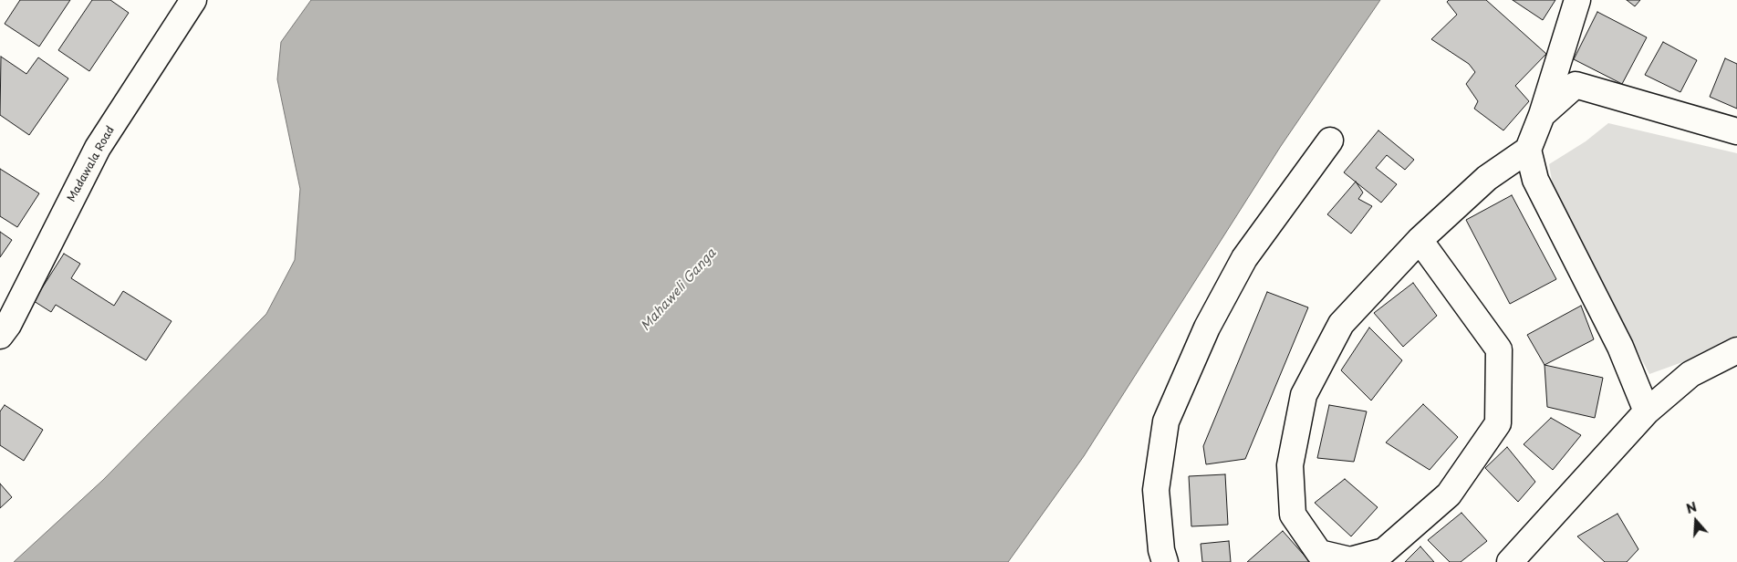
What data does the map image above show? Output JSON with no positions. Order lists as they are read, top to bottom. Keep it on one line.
{"streets":{"street":["Madawala Road"]},"water":["Mahaweli Ganga"],"north":"top"}
